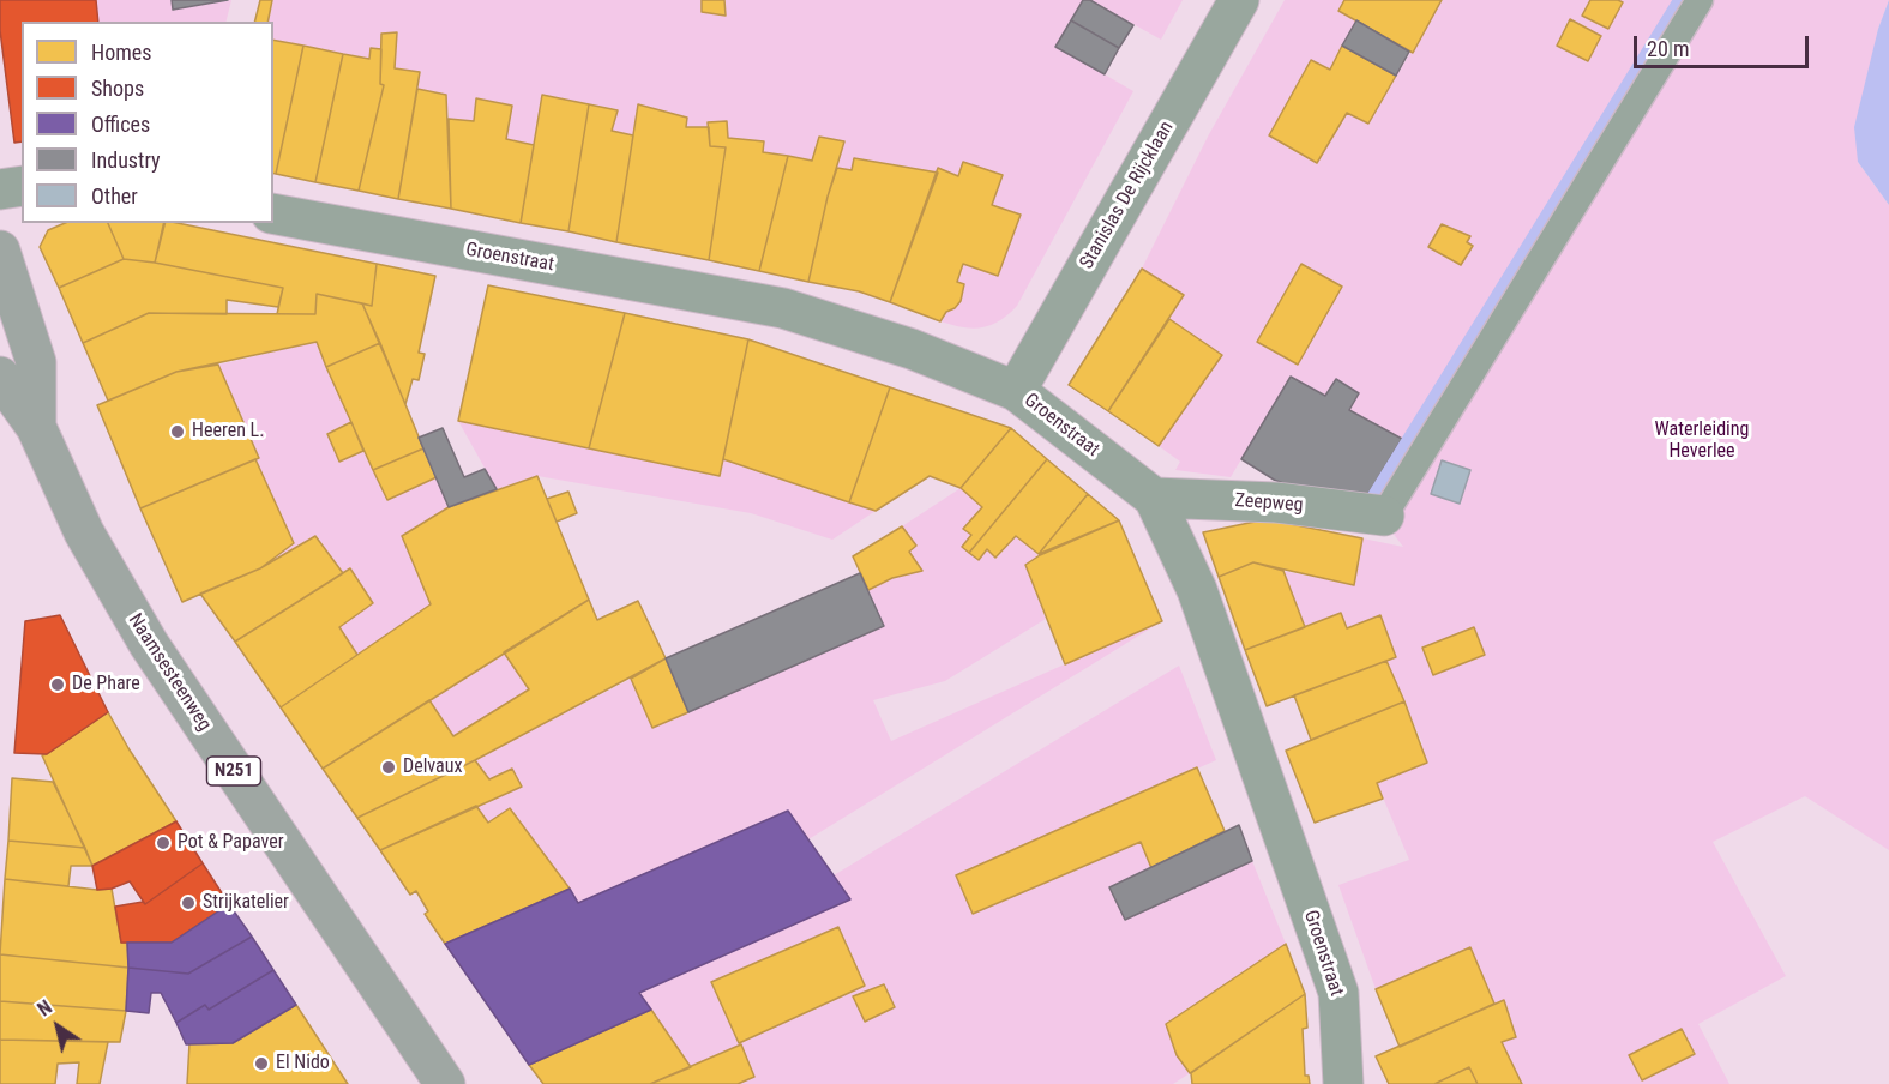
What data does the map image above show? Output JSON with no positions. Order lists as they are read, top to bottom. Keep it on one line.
{"streets":{"main road":["Naamsesteenweg","N251"],"street":["Stanislas De Rijcklaan","Groenstraat","Zeepweg"]},"crossings":[["Stanislas De Rijcklaan","Groenstraat"],["Groenstraat","Zeepweg"]],"parks":["Waterleiding Heverlee"],"places":["Heeren L.","De Phare","Delvaux","Pot & Papaver","Strijkatelier","El Nido"],"legend":["Homes","Shops","Offices","Industry","Other"],"scale_bar":"20 m","north":"top left"}
